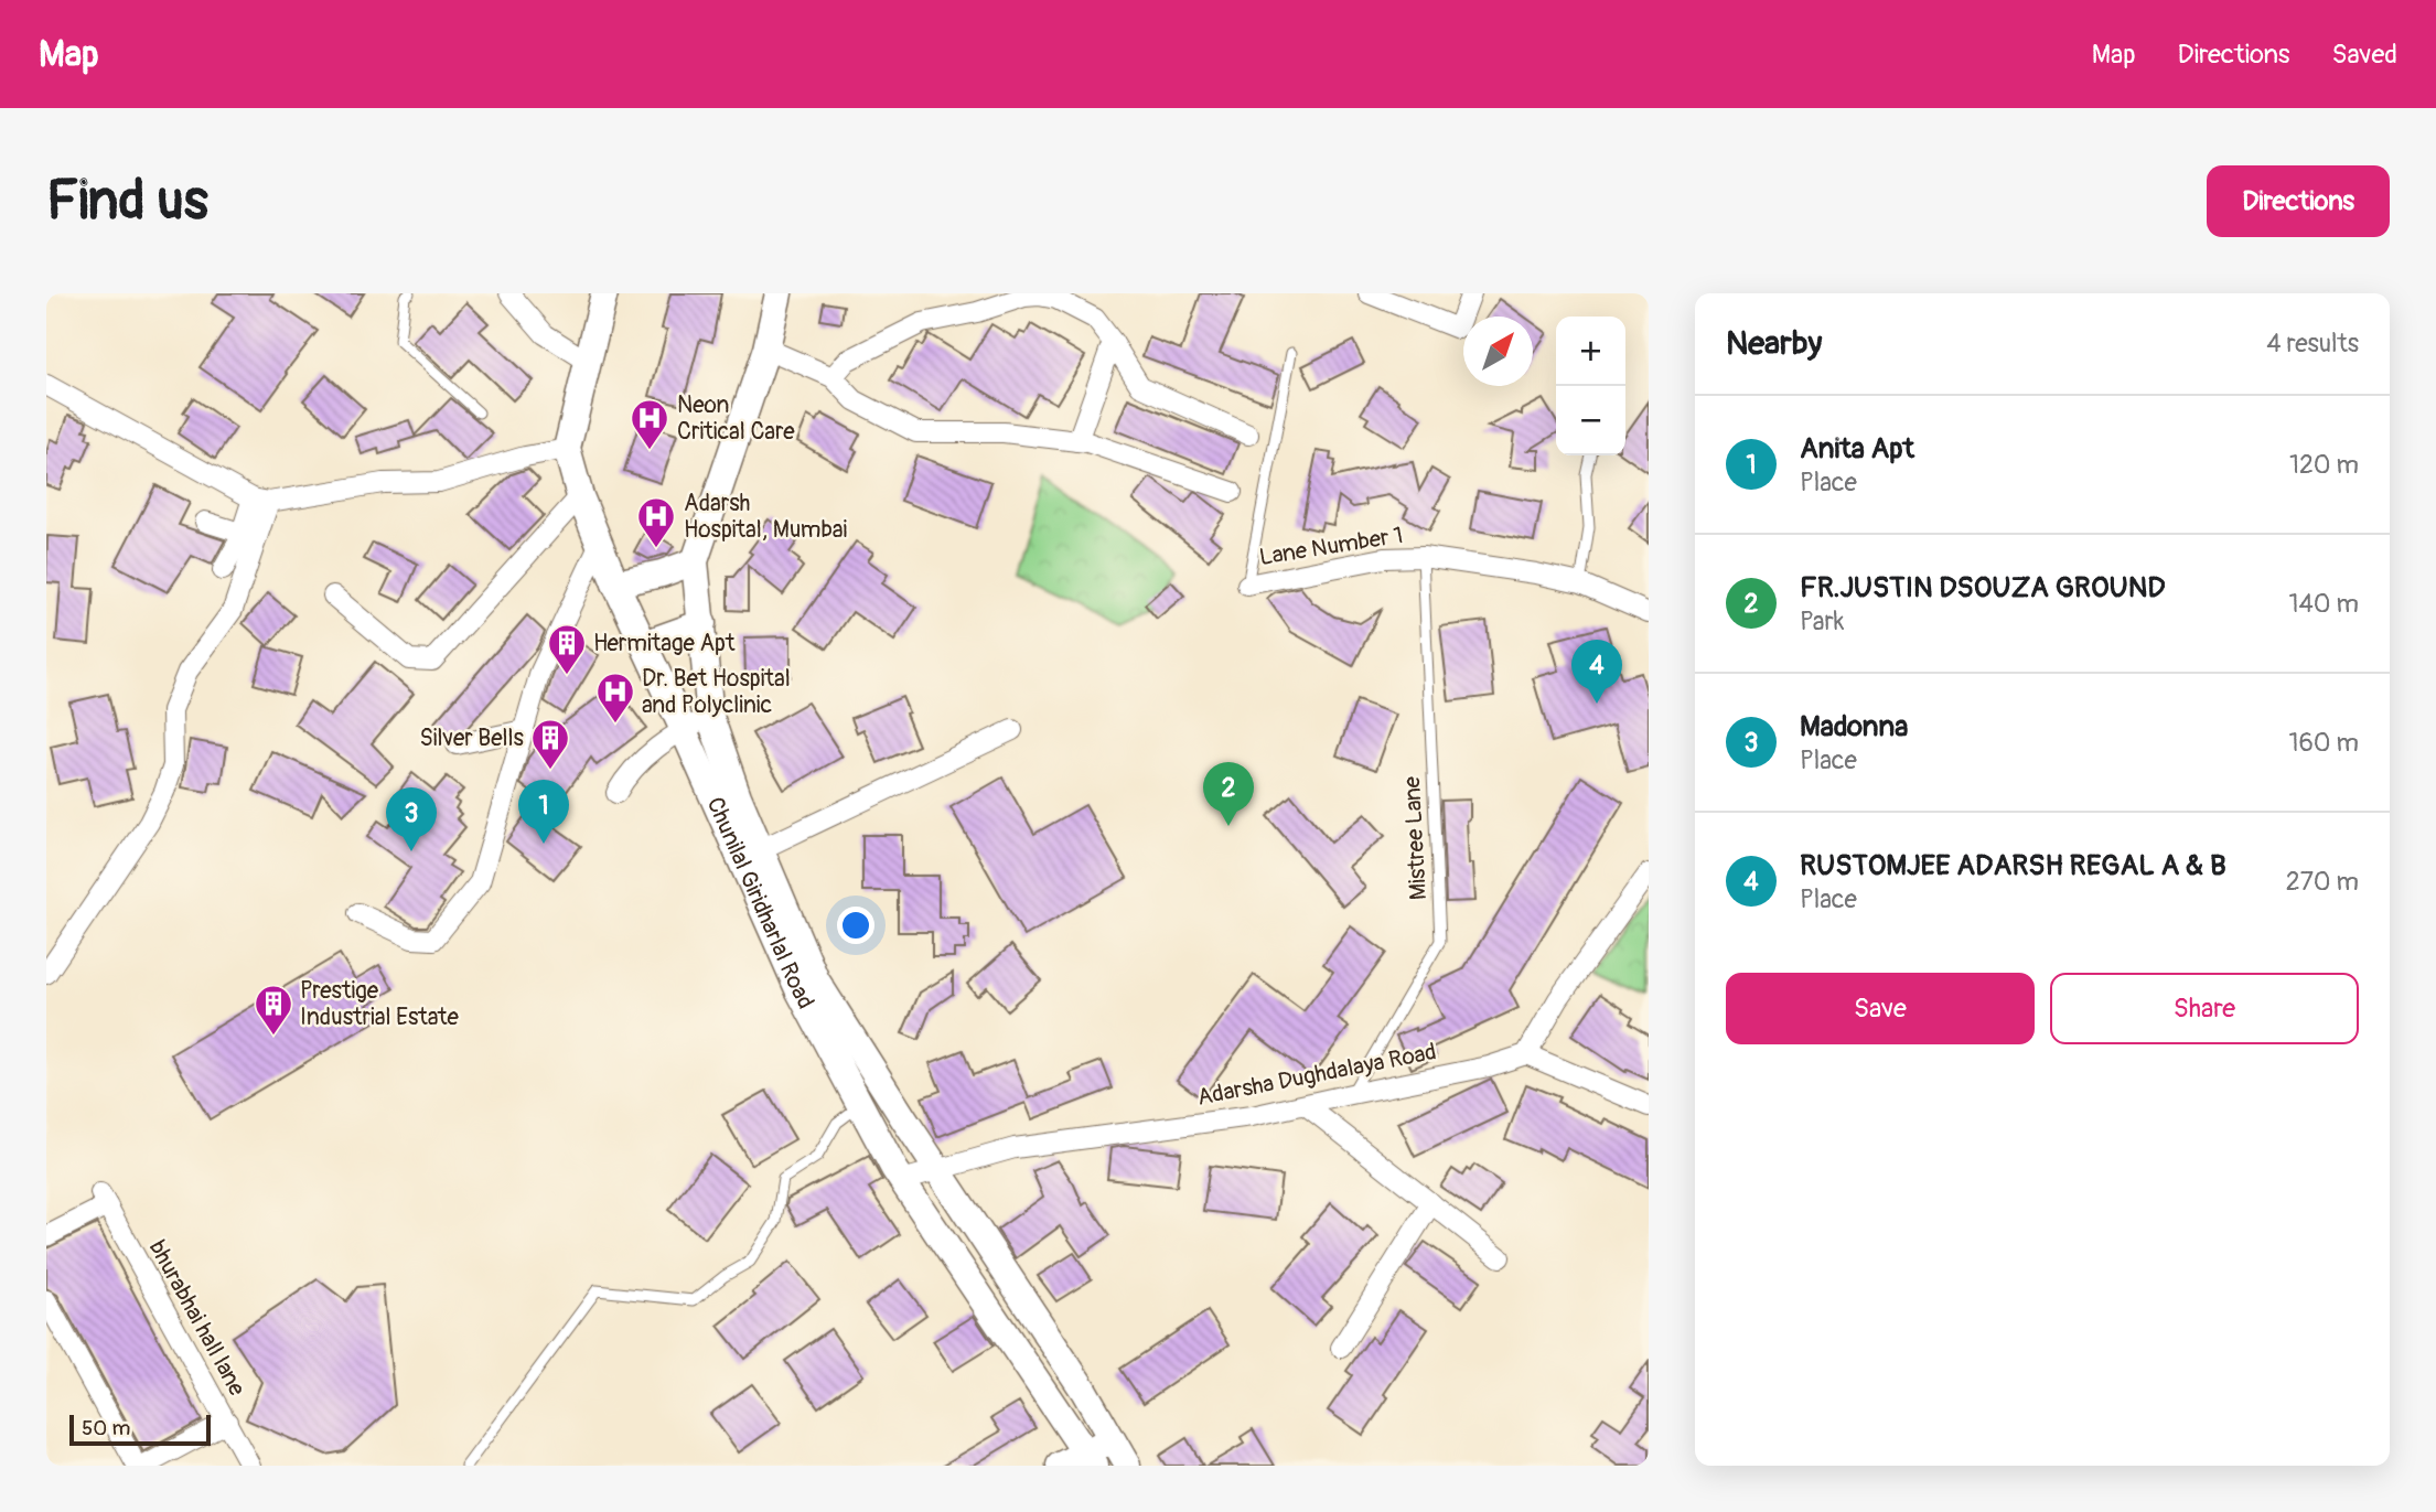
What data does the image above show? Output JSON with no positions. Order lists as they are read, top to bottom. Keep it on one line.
{"streets":{"main road":["Chunilal Giridharlal Road"],"street":["Lane Number 1","Adarsha Dughdalaya Road","bhurabhai hall lane"],"lane":["Mistree Lane"]},"crossings":[["Lane Number 1","Mistree Lane"],["Mistree Lane","Adarsha Dughdalaya Road"],["Chunilal Giridharlal Road","Adarsha Dughdalaya Road"]],"places":{"hospital":["Neon Critical Care","Adarsh Hospital, Mumbai","Dr. Bet Hospital and Polyclinic"],"building":["Hermitage Apt","Silver Bells","Prestige Industrial Estate"]},"scale_bar":"50 m","north":"top right","page":{"header":"Map","nav":["Map","Directions","Saved"],"buttons":["Directions",["Save","Share"]],"title":"Find us","heading":["Nearby","4 results"],"map_buttons":["+","−"],"list":[{"mark":"1","name":"Anita Apt","note":"Place","value":"120 m"},{"mark":"2","name":"FR.JUSTIN DSOUZA GROUND","note":"Park","value":"140 m"},{"mark":"3","name":"Madonna","note":"Place","value":"160 m"},{"mark":"4","name":"RUSTOMJEE ADARSH REGAL A & B","note":"Place","value":"270 m"}],"pins":["4","2","1","3"],"scale":"50 m"}}
